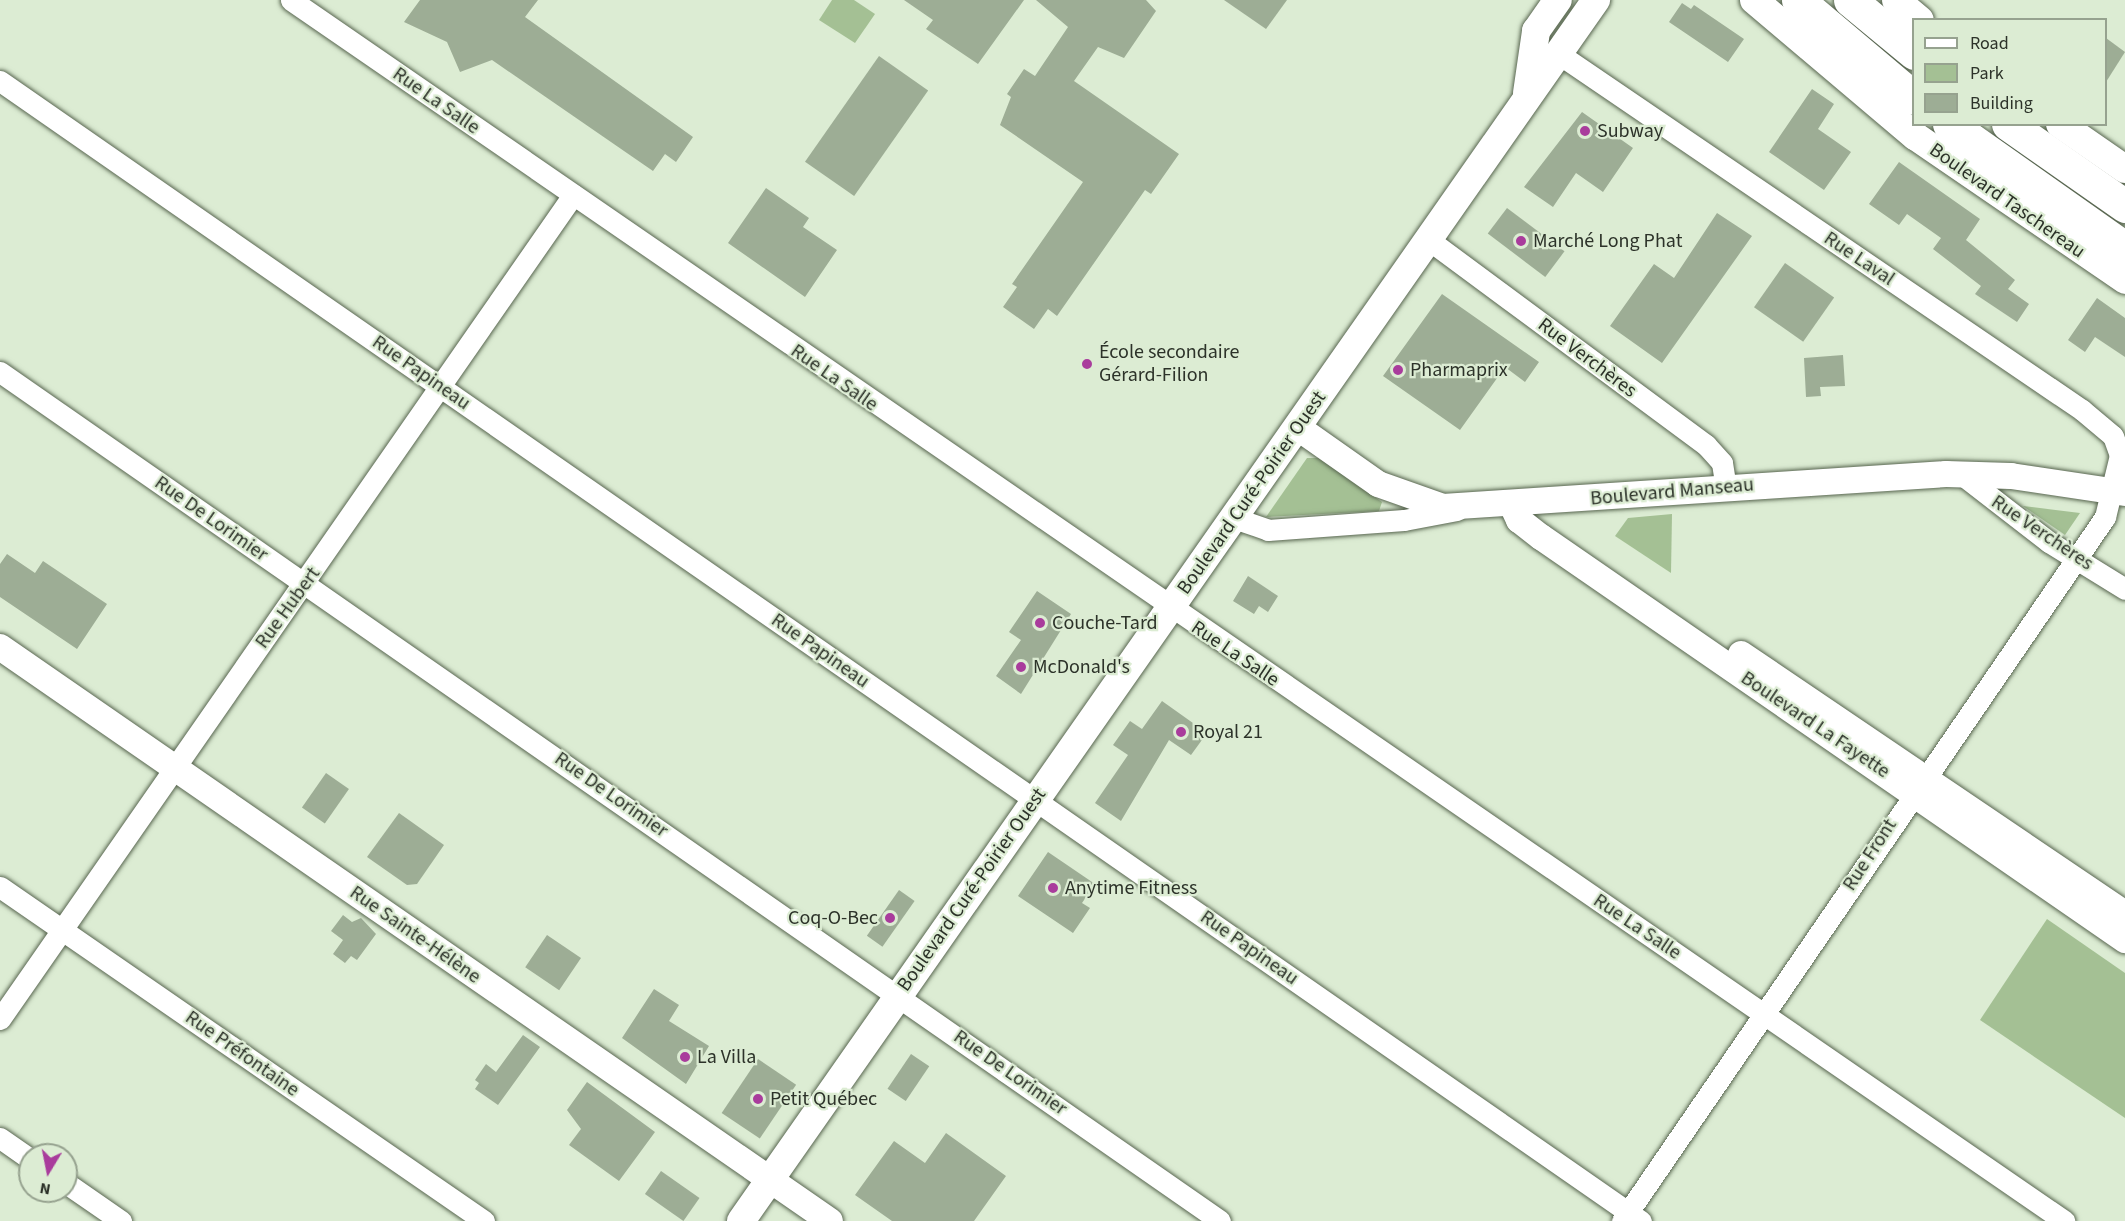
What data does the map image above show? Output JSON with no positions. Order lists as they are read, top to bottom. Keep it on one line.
{"streets":{"highway":["Boulevard Taschereau"],"main road":["Boulevard Curé-Poirier Ouest"],"street":["Rue La Salle","Rue Laval","Rue Verchères","Rue Papineau","Boulevard Manseau","Rue De Lorimier","Rue Hubert","Boulevard La Fayette","Rue Front","Rue Sainte-Hélène","Rue Préfontaine"]},"crossings":[["Rue La Salle","Boulevard Curé-Poirier Ouest"],["Rue La Salle","Rue Hubert"],["Rue La Salle","Rue Front"],["Rue Laval","Boulevard Manseau"],["Rue Laval","Boulevard Curé-Poirier Ouest"],["Rue Laval","Rue Front"],["Rue Verchères","Boulevard Manseau"],["Rue Verchères","Boulevard Curé-Poirier Ouest"],["Rue Verchères","Rue Front"],["Rue Papineau","Boulevard Curé-Poirier Ouest"],["Rue Papineau","Rue Hubert"],["Rue Papineau","Rue Front"],["Boulevard Manseau","Boulevard Curé-Poirier Ouest"],["Boulevard Manseau","Boulevard La Fayette"],["Boulevard Manseau","Rue Front"],["Boulevard Curé-Poirier Ouest","Rue De Lorimier"],["Boulevard Curé-Poirier Ouest","Rue Sainte-Hélène"],["Rue De Lorimier","Rue Hubert"],["Rue Hubert","Rue Sainte-Hélène"],["Rue Hubert","Rue Préfontaine"],["Boulevard La Fayette","Rue Front"]],"places":["Subway","Marché Long Phat","École secondaire Gérard-Filion","Pharmaprix","Couche-Tard","McDonald's","Royal 21","Anytime Fitness","Coq-O-Bec","La Villa","Petit Québec"],"legend":["Road","Park","Building"],"north":"bottom"}
